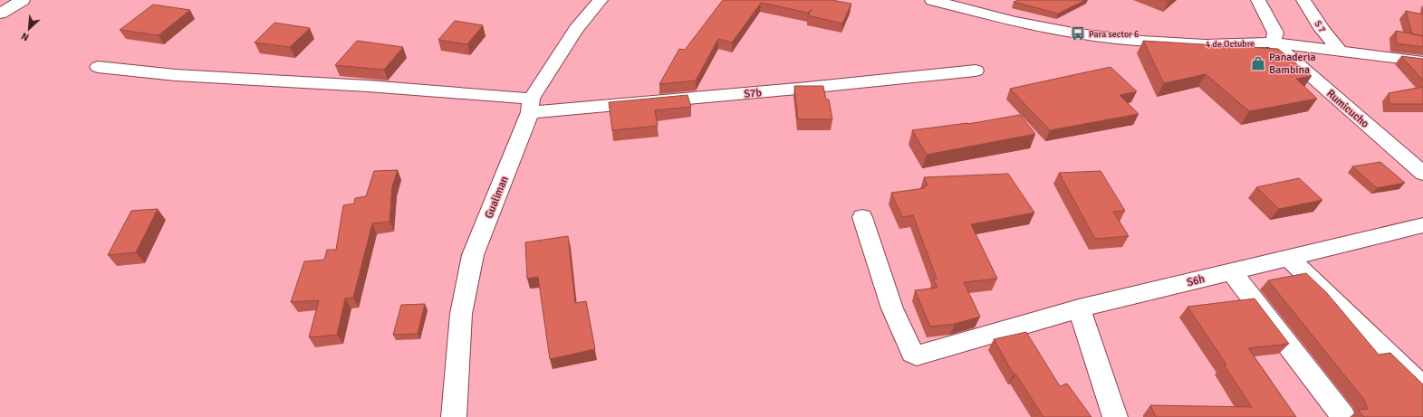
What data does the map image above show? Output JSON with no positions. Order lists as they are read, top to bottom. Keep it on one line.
{"streets":{"street":["S 7","4 de Octubre","S7b","Rumicucho","Gualiman","S6h"]},"crossings":[["S 7","4 de Octubre"],["4 de Octubre","Rumicucho"],["S7b","Gualiman"]],"places":{"bus stop":["Para sector 6"],"shop":["Panaderia Bambina"]},"north":"bottom left"}
